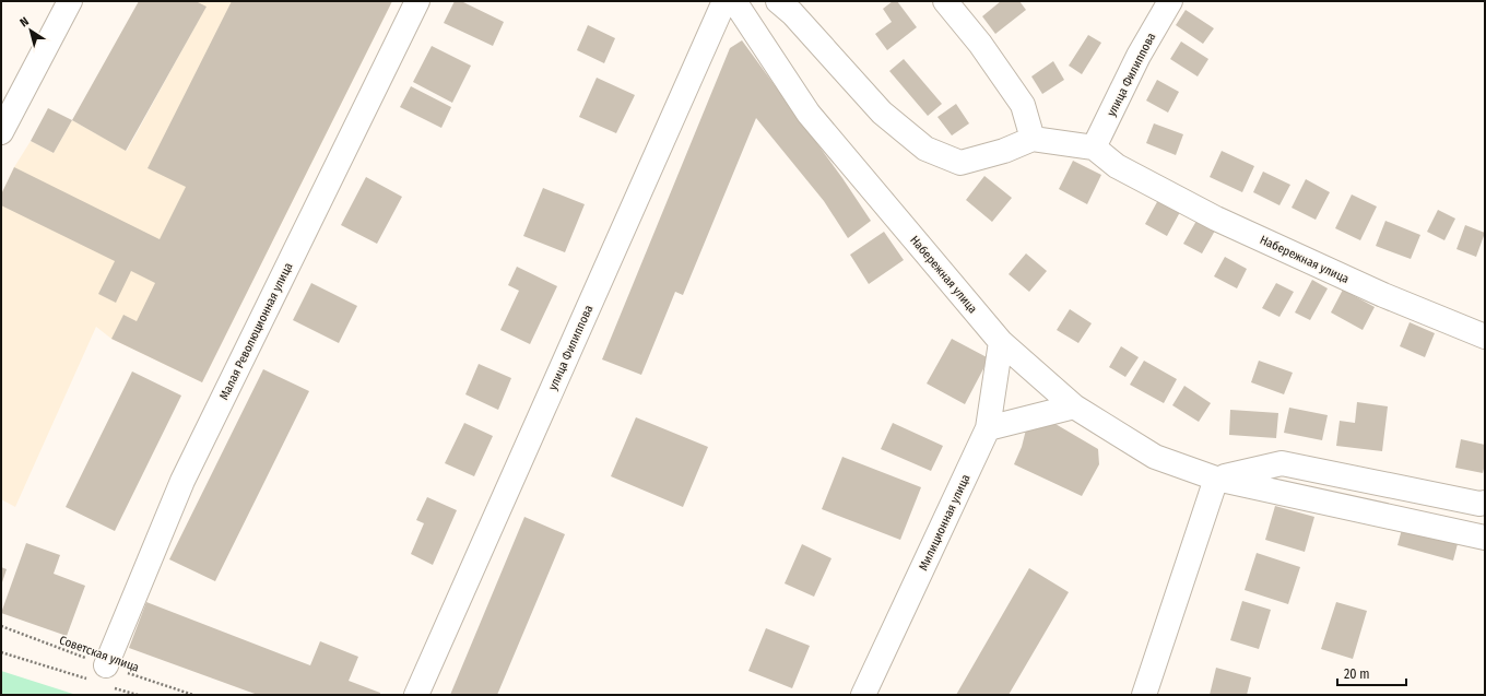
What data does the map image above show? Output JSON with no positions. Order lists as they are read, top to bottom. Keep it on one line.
{"streets":{"street":["улица Филиппова","Набережная улица","Малая Революционная улица","Милиционная улица"],"path":["Советская улица"]},"crossings":[["улица Филиппова","Набережная улица"],["Набережная улица","Милиционная улица"],["Малая Революционная улица","Советская улица"]],"scale_bar":"20 m","north":"top left"}
